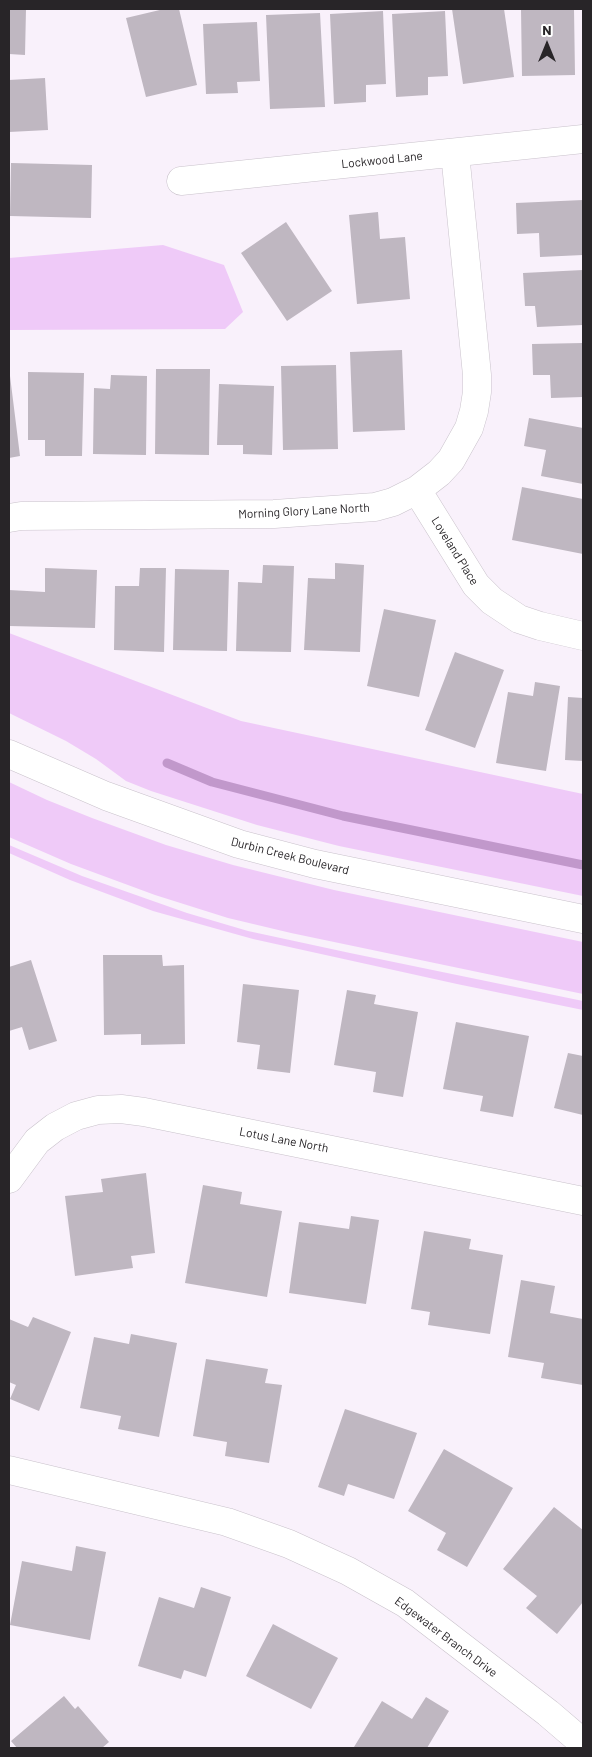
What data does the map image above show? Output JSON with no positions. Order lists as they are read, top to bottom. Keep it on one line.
{"streets":{"street":["Lockwood Lane","Morning Glory Lane North","Loveland Place","Durbin Creek Boulevard","Lotus Lane North","Edgewater Branch Drive"]},"crossings":[["Lockwood Lane","Morning Glory Lane North"],["Morning Glory Lane North","Loveland Place"]],"north":"top"}
